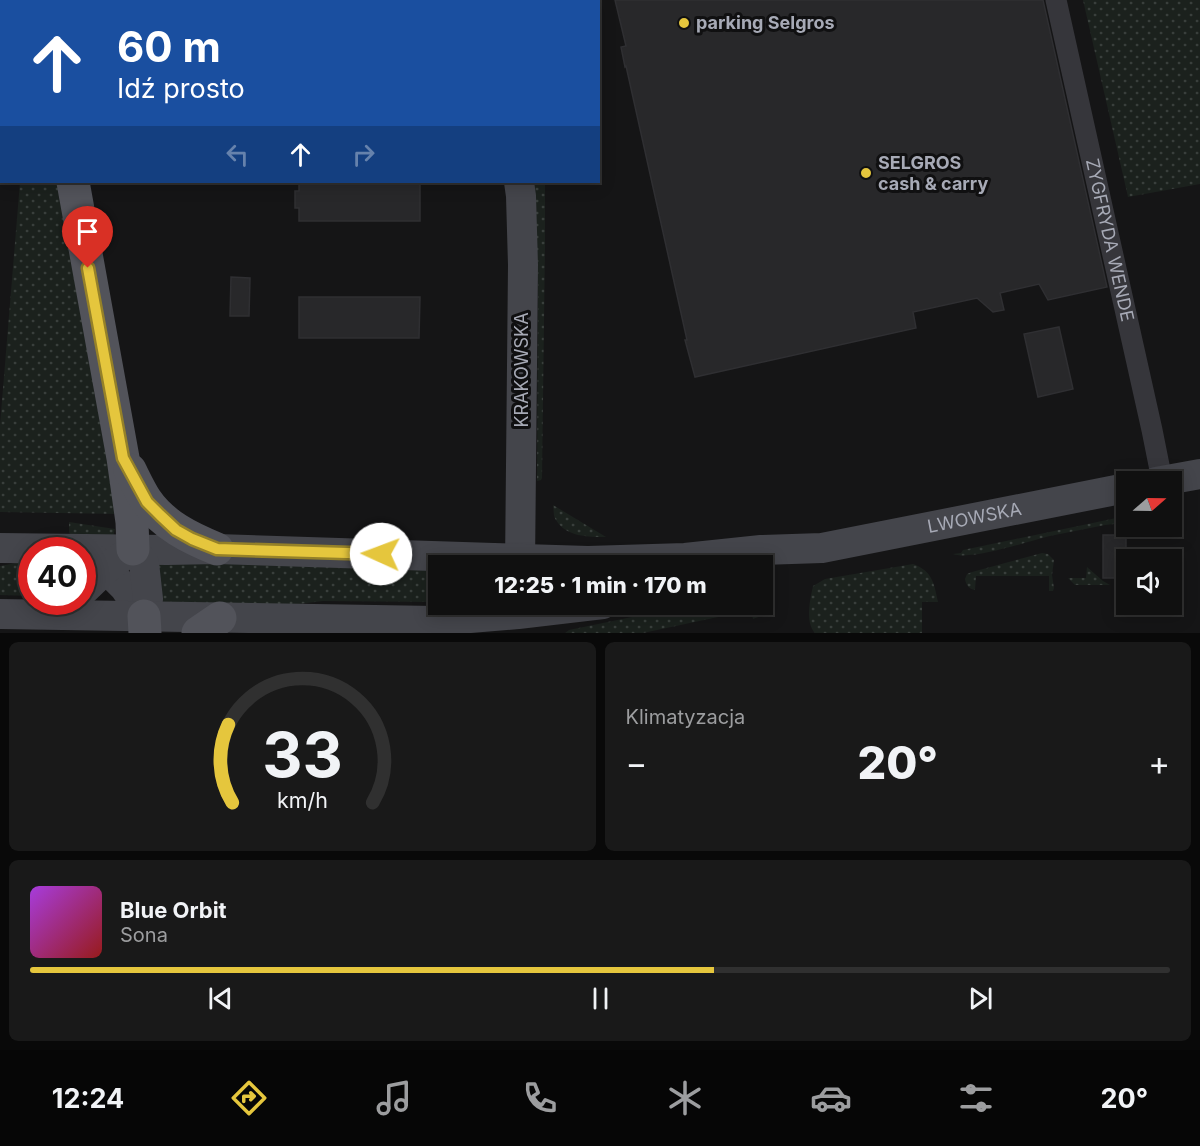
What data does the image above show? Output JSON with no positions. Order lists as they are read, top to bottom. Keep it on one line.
{"streets":{"street":["ZYGFRYDA WENDE","KRAKOWSKA","LWOWSKA"]},"places":["parking Selgros","SELGROS cash & carry"],"north":"right","page":{"turn":["60 m","Idź prosto"],"limit":"40","trip":"12:25 · 1 min · 170 m","tile":"Klimatyzacja","heat":["−","20°","+"],"song":["Blue Orbit","Sona"],"tabs":["12:24","20°"],"gauge":["33","km/h"]}}
